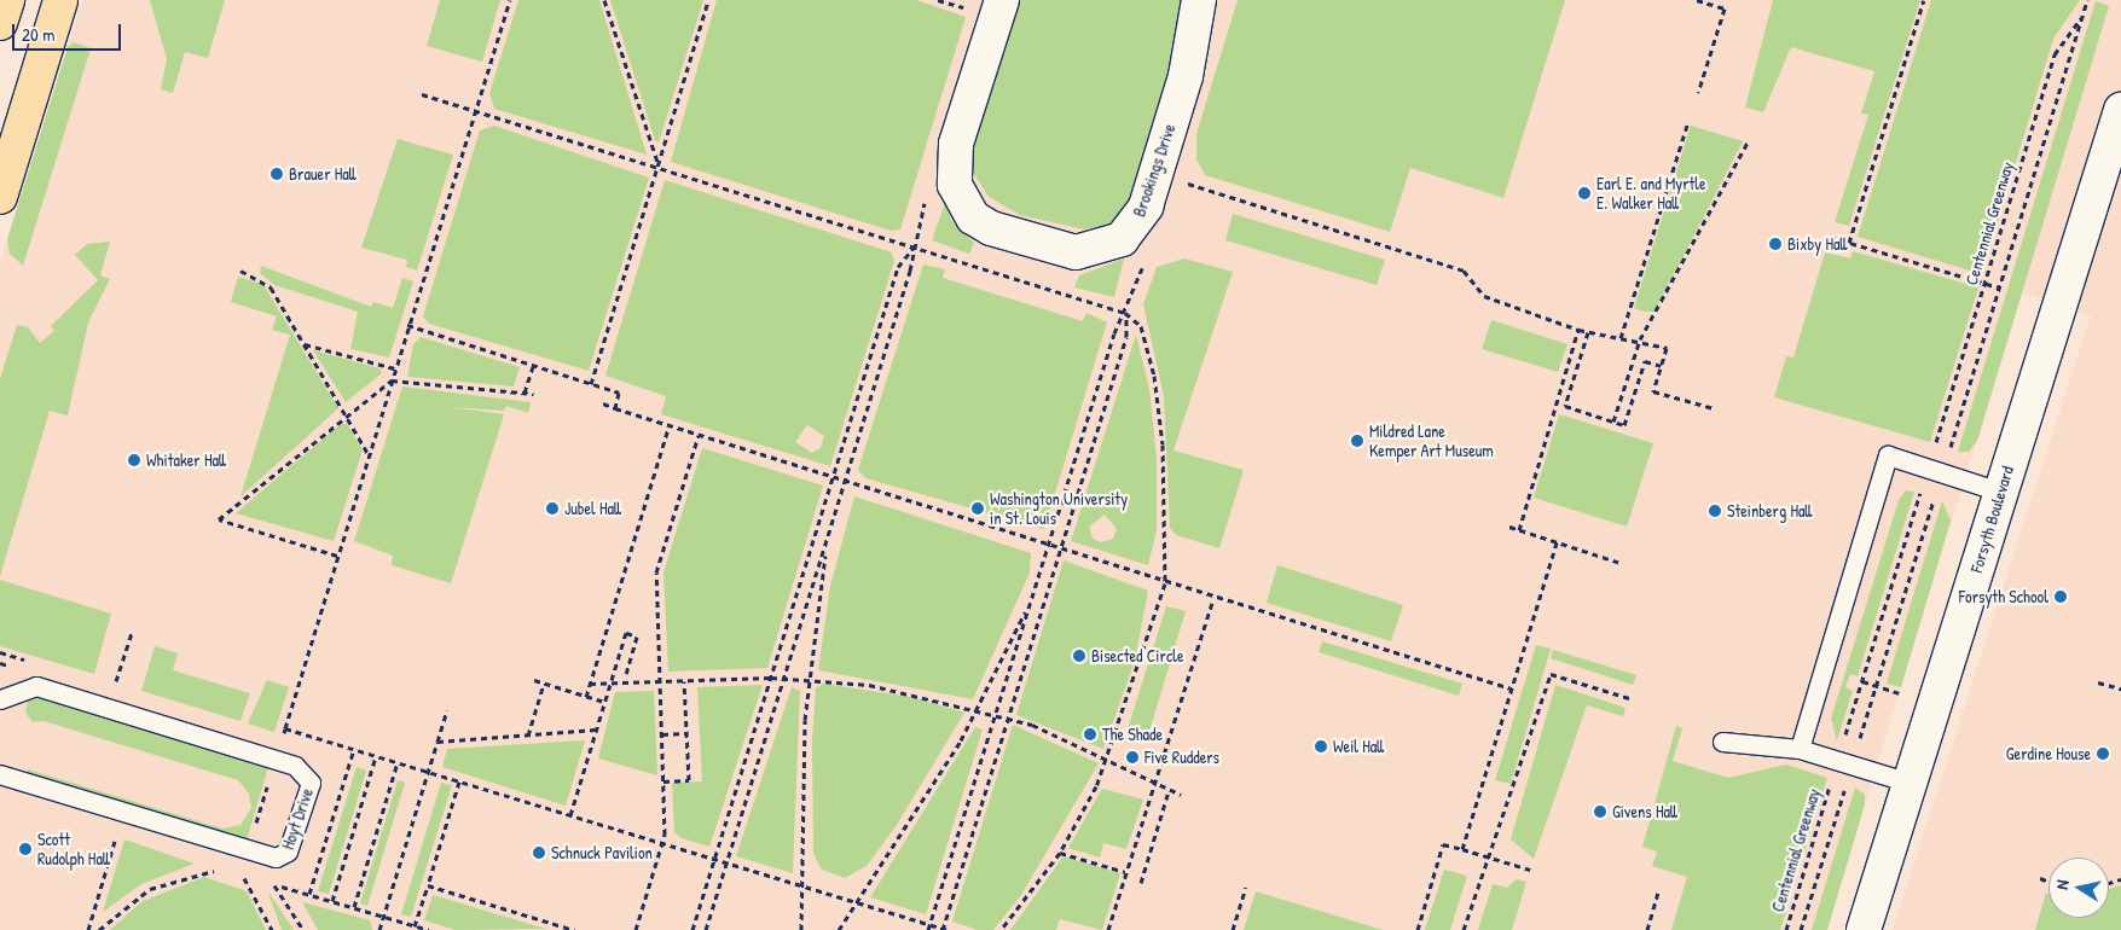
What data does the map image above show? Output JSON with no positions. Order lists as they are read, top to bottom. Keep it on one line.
{"streets":{"main road":["Brookings Drive","Forsyth Boulevard"],"lane":["Hoyt Drive"],"path":["Centennial Greenway"]},"places":["Brauer Hall","Earl E. and Myrtle E. Walker Hall","Bixby Hall","Mildred Lane Kemper Art Museum","Whitaker Hall","Jubel Hall","Washington University in St. Louis","Steinberg Hall","Forsyth School","Bisected Circle","The Shade","Weil Hall","Gerdine House","Five Rudders","Givens Hall","Scott Rudolph Hall","Schnuck Pavilion"],"scale_bar":"20 m","north":"left"}
